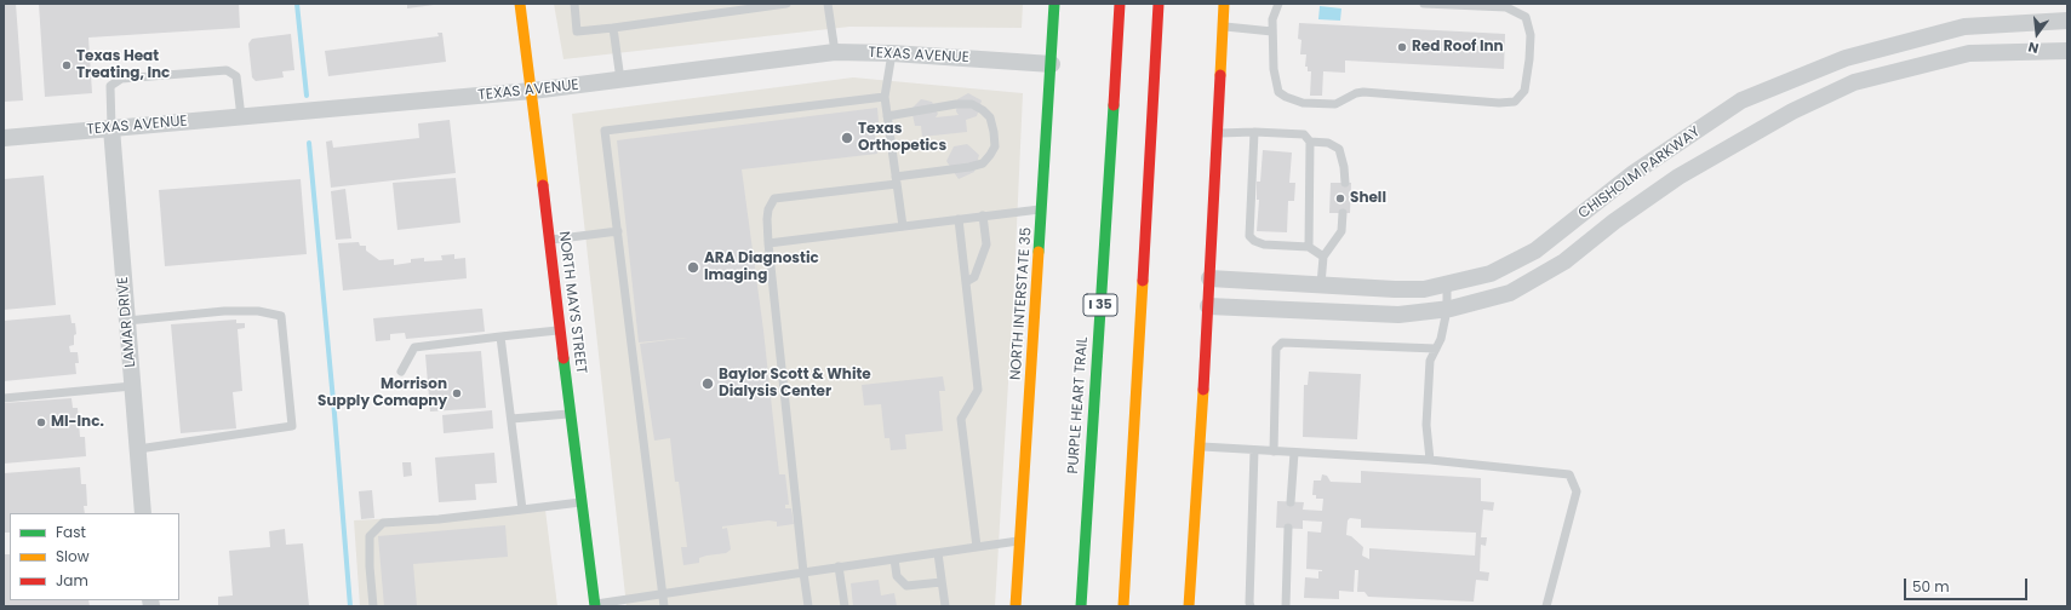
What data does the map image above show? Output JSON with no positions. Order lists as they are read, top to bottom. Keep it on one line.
{"streets":{"main road":["NORTH MAYS STREET","NORTH INTERSTATE 35","I 35","PURPLE HEART TRAIL"],"street":["TEXAS AVENUE","CHISHOLM PARKWAY","LAMAR DRIVE"]},"crossings":[["TEXAS AVENUE","NORTH MAYS STREET"],["TEXAS AVENUE","NORTH INTERSTATE 35"],["TEXAS AVENUE","LAMAR DRIVE"]],"places":["Red Roof Inn","Texas Heat Treating, Inc","Texas Orthopetics","Shell","ARA Diagnostic Imaging","Baylor Scott & White Dialysis Center","Morrison Supply Comapny","MI-Inc."],"legend":["Fast","Slow","Jam"],"scale_bar":"50 m","north":"bottom"}
